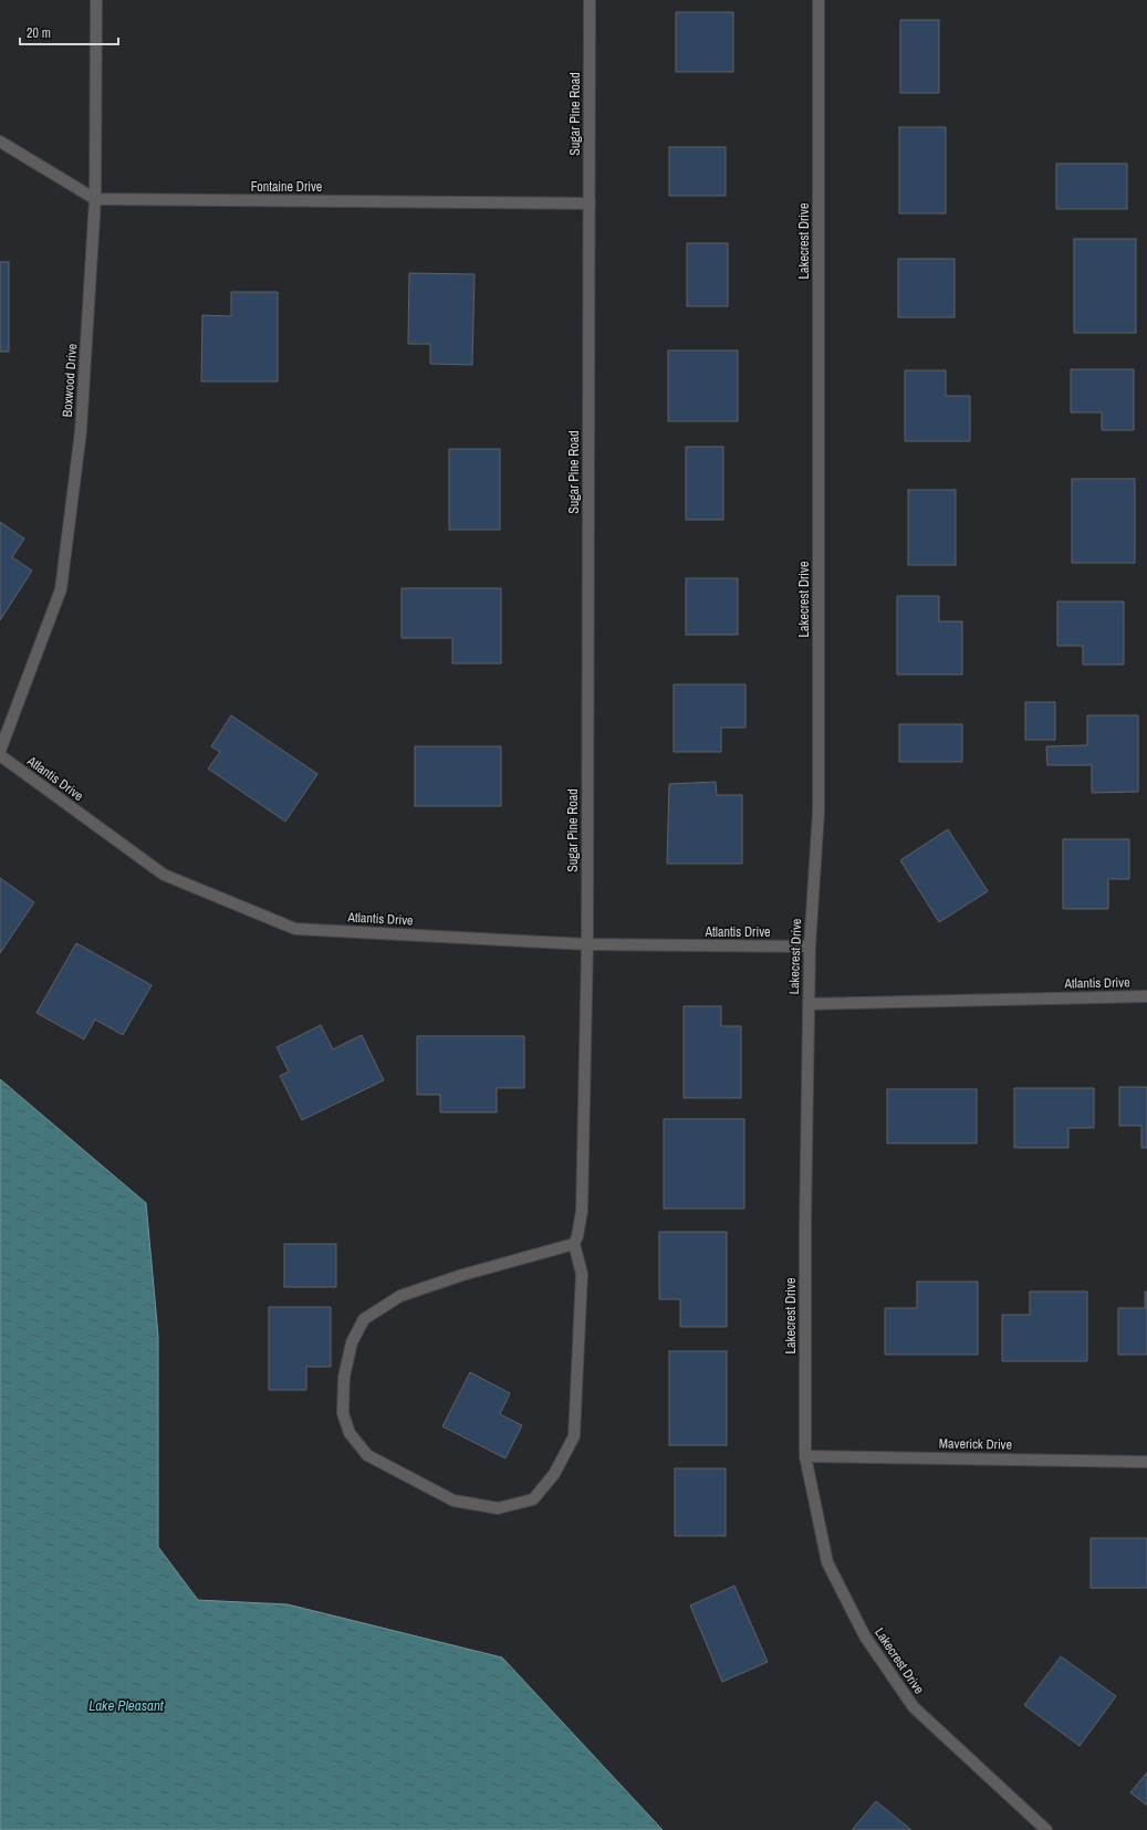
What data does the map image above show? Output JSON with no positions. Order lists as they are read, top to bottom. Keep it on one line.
{"streets":{"street":["Sugar Pine Road","Fontaine Drive","Lakecrest Drive","Boxwood Drive","Atlantis Drive","Maverick Drive"]},"crossings":[["Sugar Pine Road","Fontaine Drive"],["Sugar Pine Road","Atlantis Drive"],["Fontaine Drive","Boxwood Drive"],["Lakecrest Drive","Atlantis Drive"],["Lakecrest Drive","Maverick Drive"]],"water":["Lake Pleasant"],"scale_bar":"20 m"}
